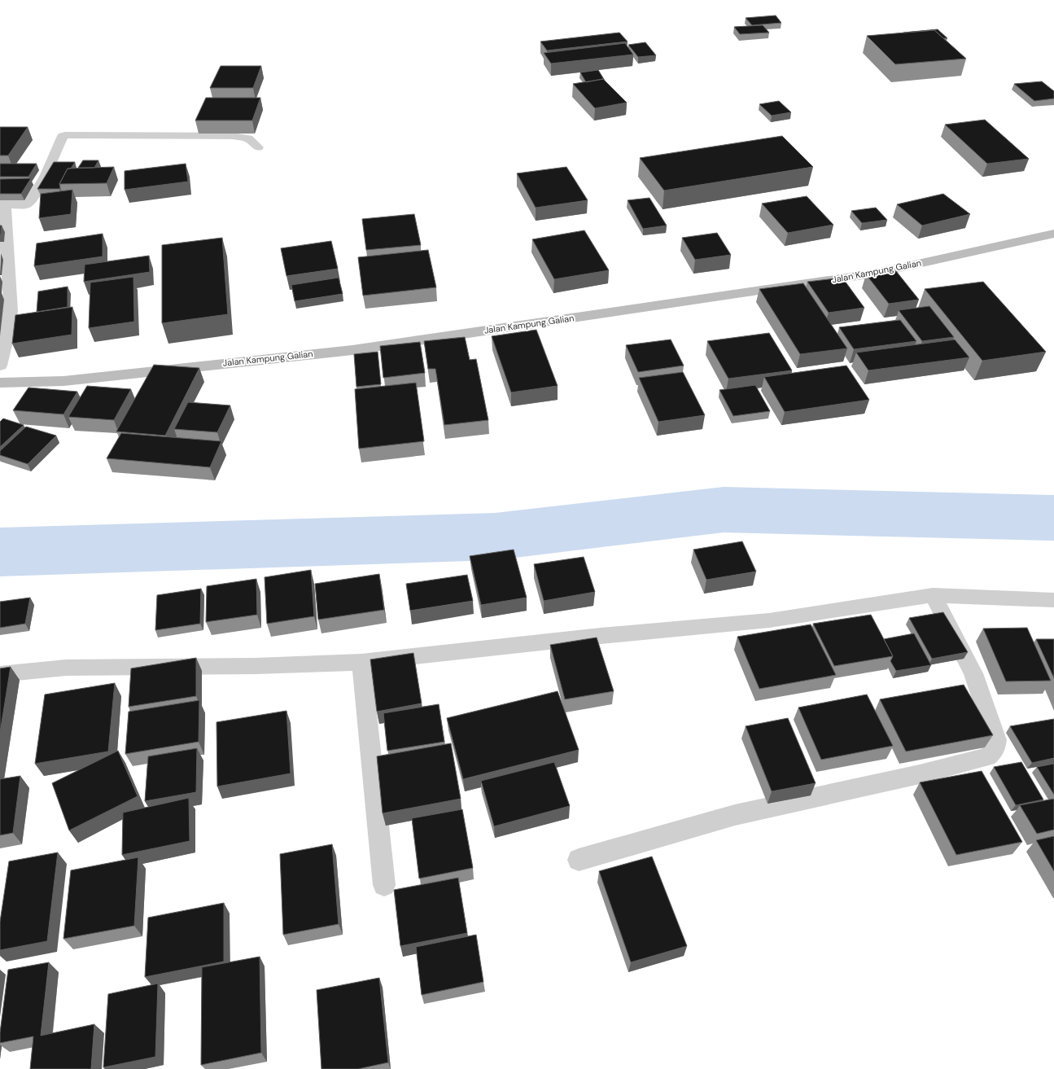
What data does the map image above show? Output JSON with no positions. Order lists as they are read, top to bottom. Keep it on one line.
{"streets":{"main road":["Jalan Kampung Galian"]}}
